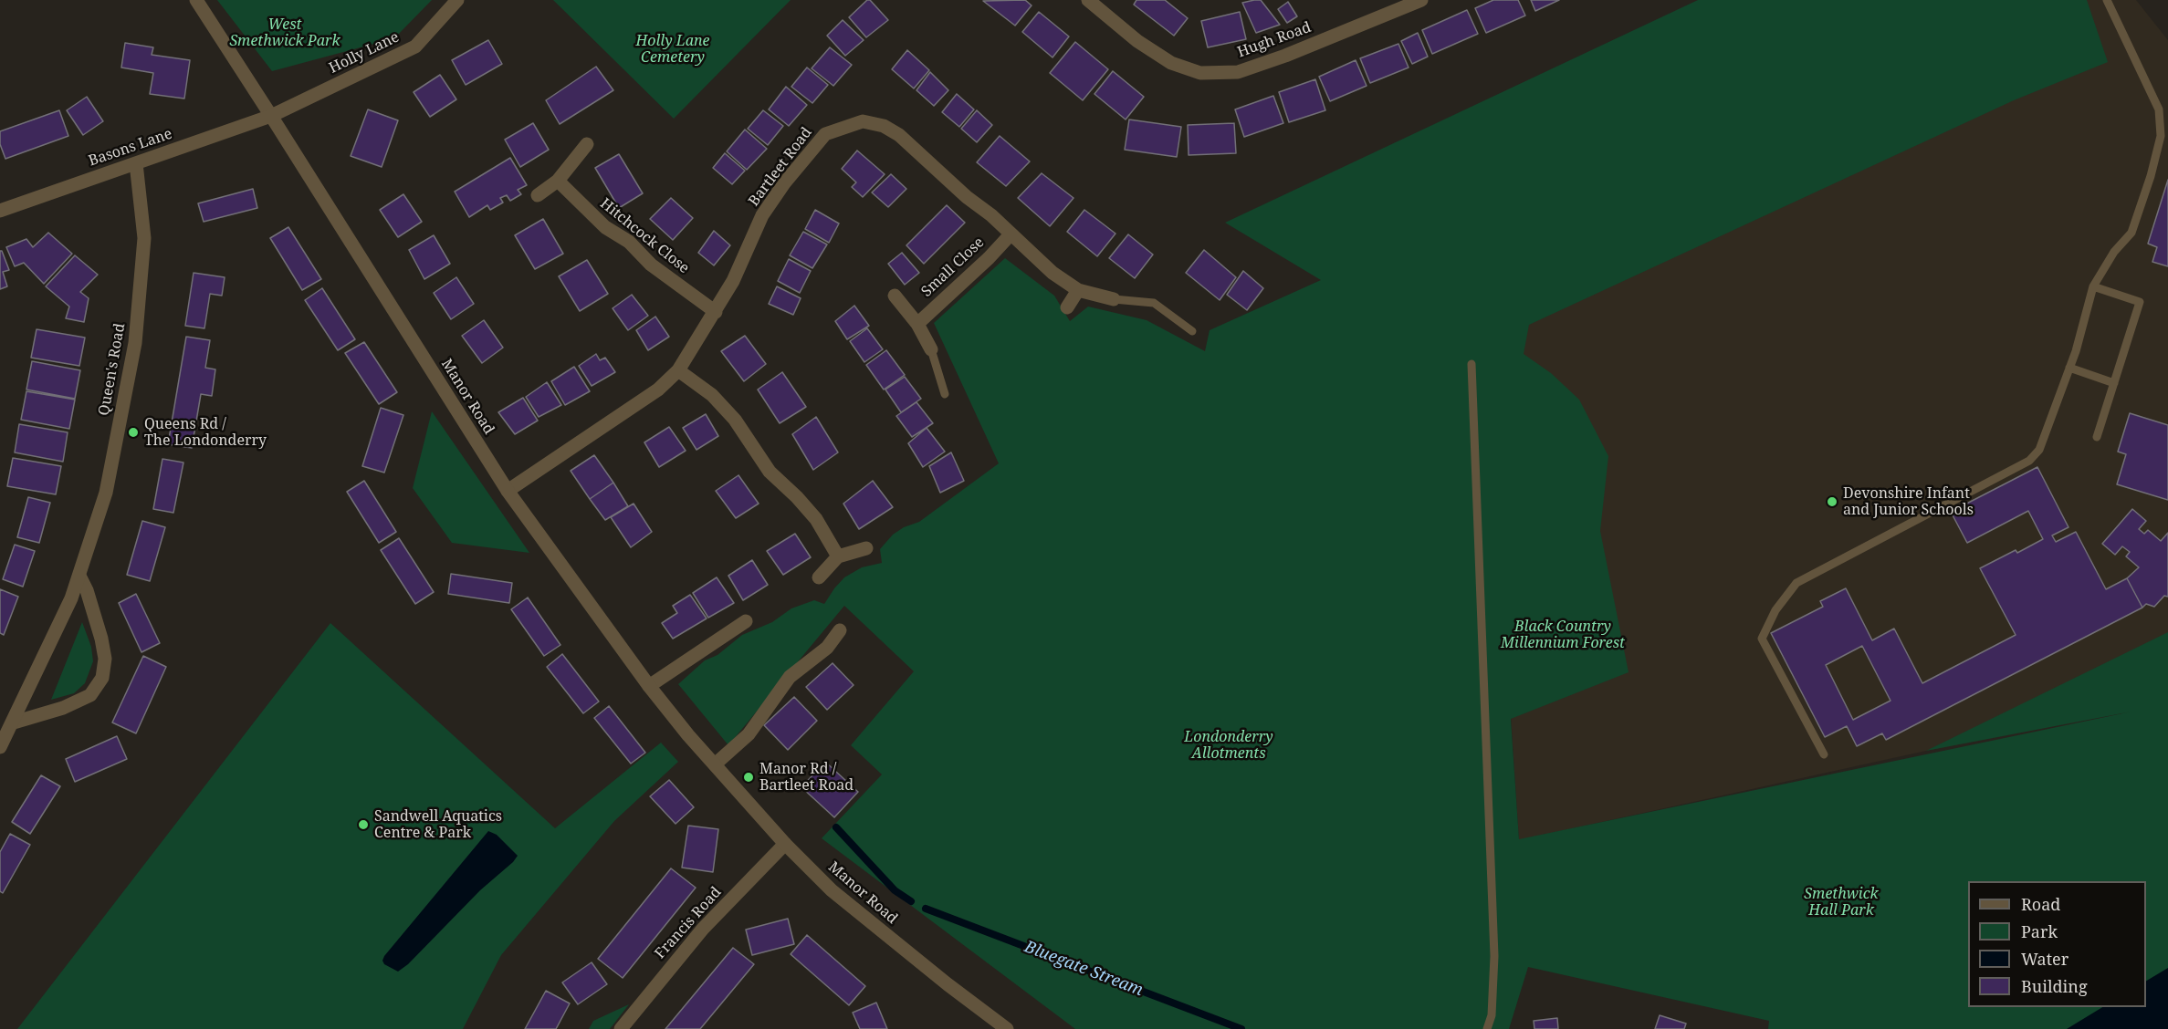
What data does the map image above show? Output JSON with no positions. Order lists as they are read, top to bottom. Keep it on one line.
{"streets":{"street":["Hugh Road","Holly Lane","Basons Lane","Bartleet Road","Hitchcock Close","Small Close","Queen's Road","Manor Road","Francis Road"]},"crossings":[["Holly Lane","Basons Lane"],["Holly Lane","Manor Road"],["Basons Lane","Queen's Road"],["Basons Lane","Manor Road"],["Bartleet Road","Hitchcock Close"],["Bartleet Road","Small Close"],["Bartleet Road","Manor Road"],["Manor Road","Francis Road"]],"water":["Bluegate Stream"],"parks":["West Smethwick Park","Holly Lane Cemetery","Black Country Millennium Forest","Londonderry Allotments","Smethwick Hall Park"],"places":["Queens Rd / The Londonderry","Devonshire Infant and Junior Schools","Manor Rd / Bartleet Road","Sandwell Aquatics Centre & Park"],"legend":["Road","Park","Water","Building"]}
